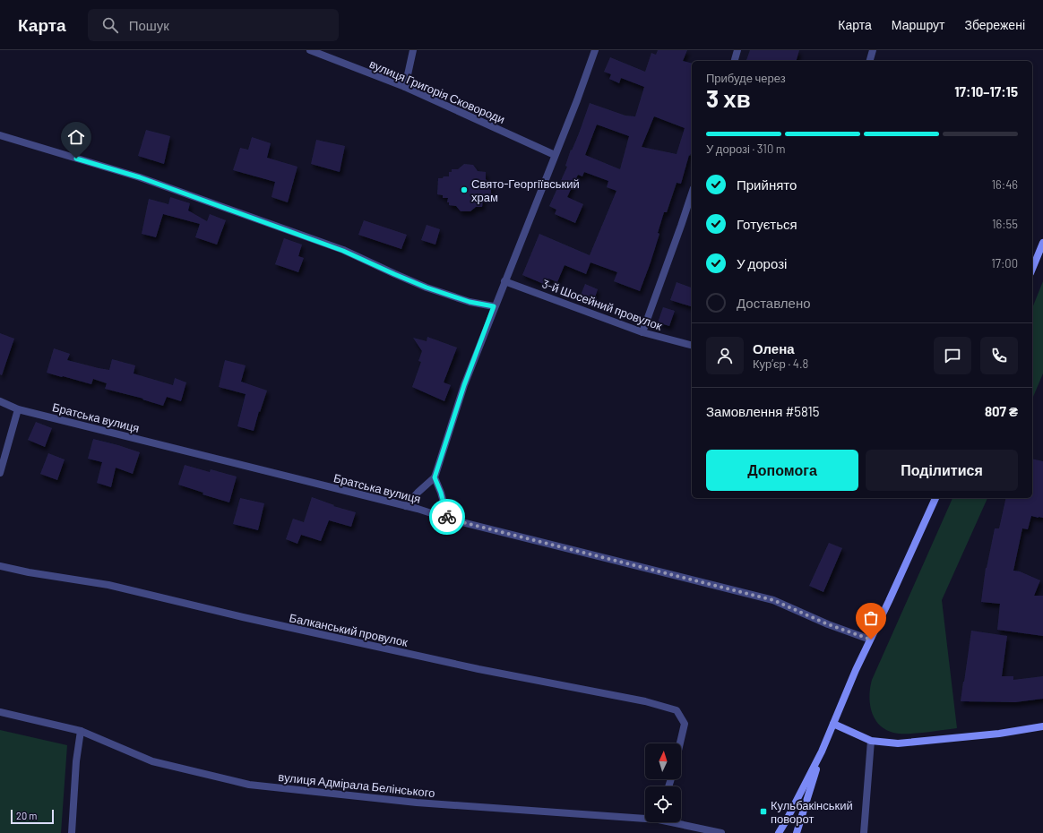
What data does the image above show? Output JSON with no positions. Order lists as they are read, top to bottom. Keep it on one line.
{"streets":{"street":["вулиця Григорія Сковороди","3-й Шосейний провулок","Братська вулиця","Балканський провулок","вулиця Адмірала Белінського"]},"places":{"other":["Свято-Георгіївський храм"],"transit":["Кульбакінський поворот"]},"scale_bar":"20 m","north":"top","page":{"header":"Карта","search":"Пошук","nav":["Карта","Маршрут","Збережені"],"heading":["3 хв","Прибуде через","17:10–17:15"],"panel":["Олена","Кур’єр · 4.8","Замовлення #5815","807 ₴"],"bar":"У дорозі · 310 m","list":[["Прийнято","16:46"],["Готується","16:55"],["У дорозі","17:00"],"Доставлено"],"buttons":["Допомога","Поділитися"],"scale":"20 m"}}
